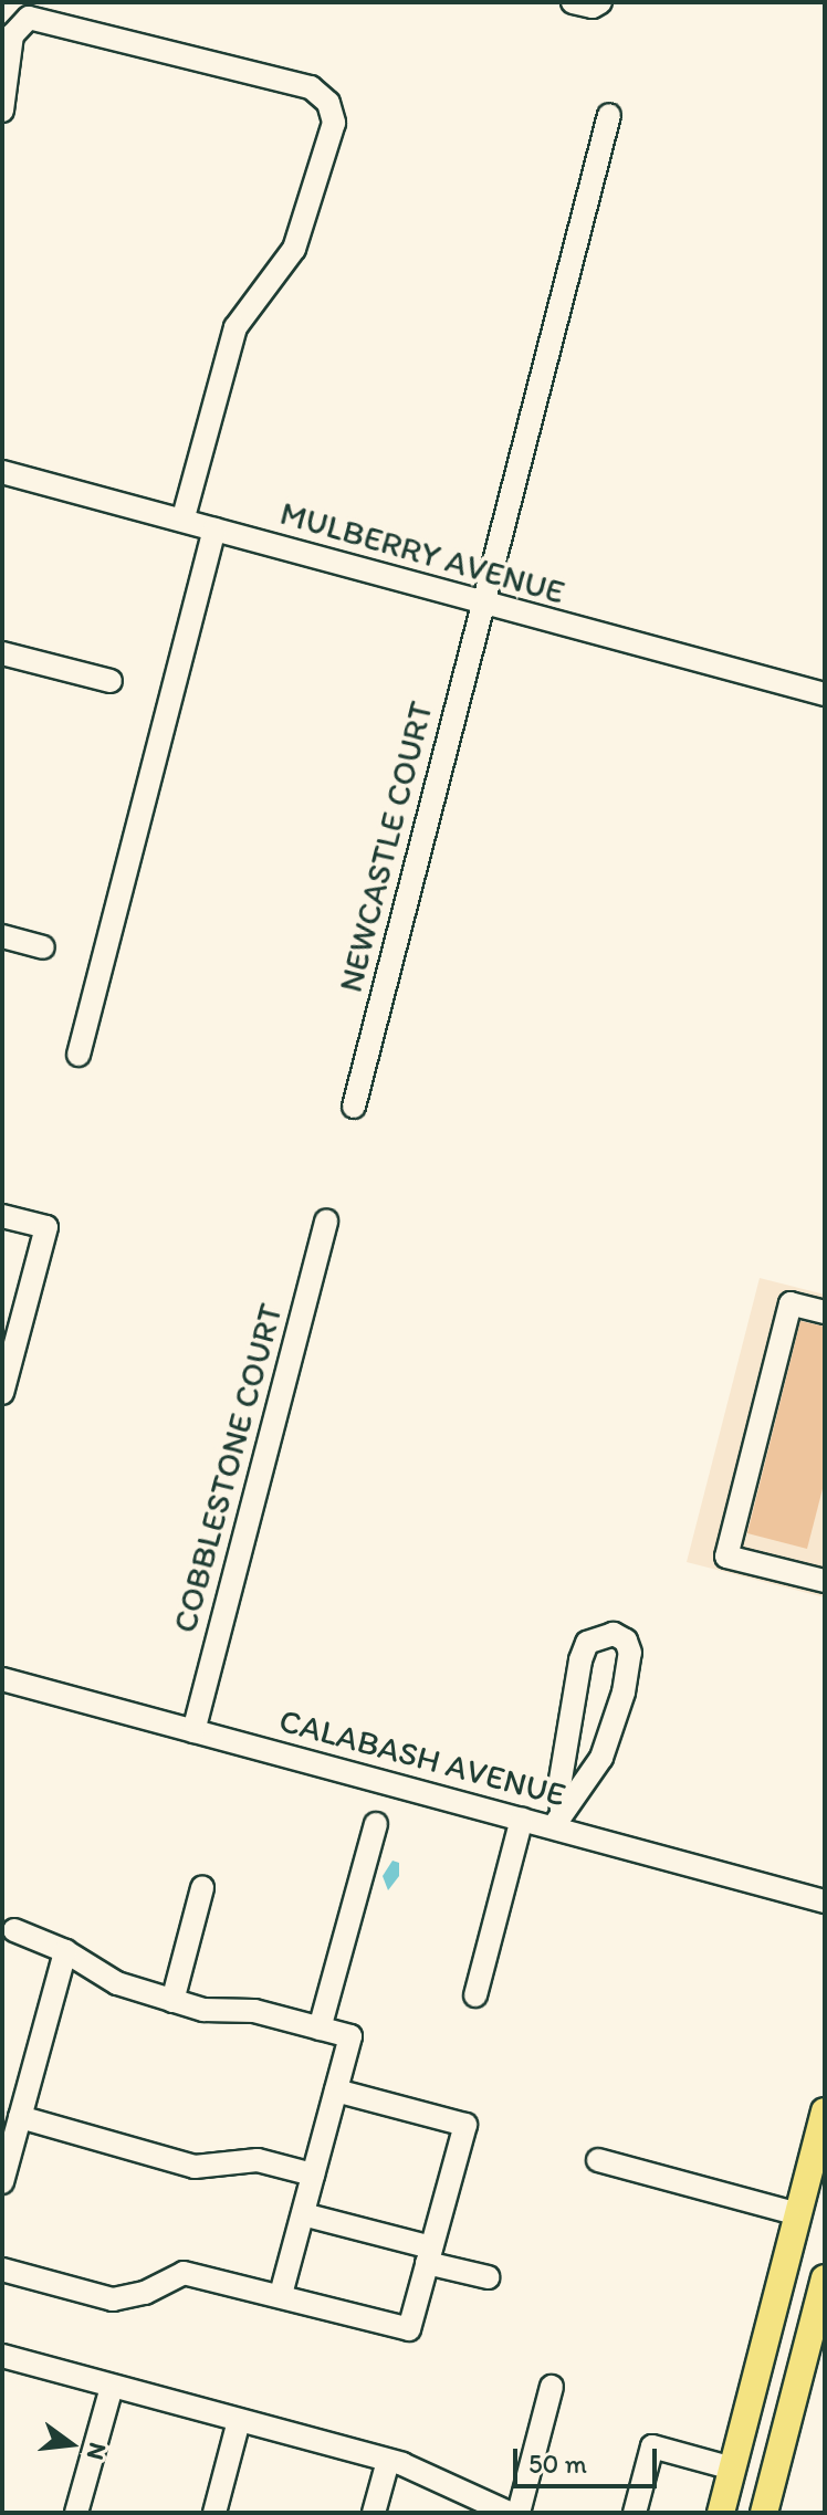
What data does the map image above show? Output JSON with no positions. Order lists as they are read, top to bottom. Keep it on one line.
{"streets":{"street":["MULBERRY AVENUE","NEWCASTLE COURT","COBBLESTONE COURT","CALABASH AVENUE"]},"crossings":[["MULBERRY AVENUE","NEWCASTLE COURT"],["COBBLESTONE COURT","CALABASH AVENUE"]],"scale_bar":"50 m","north":"right"}
